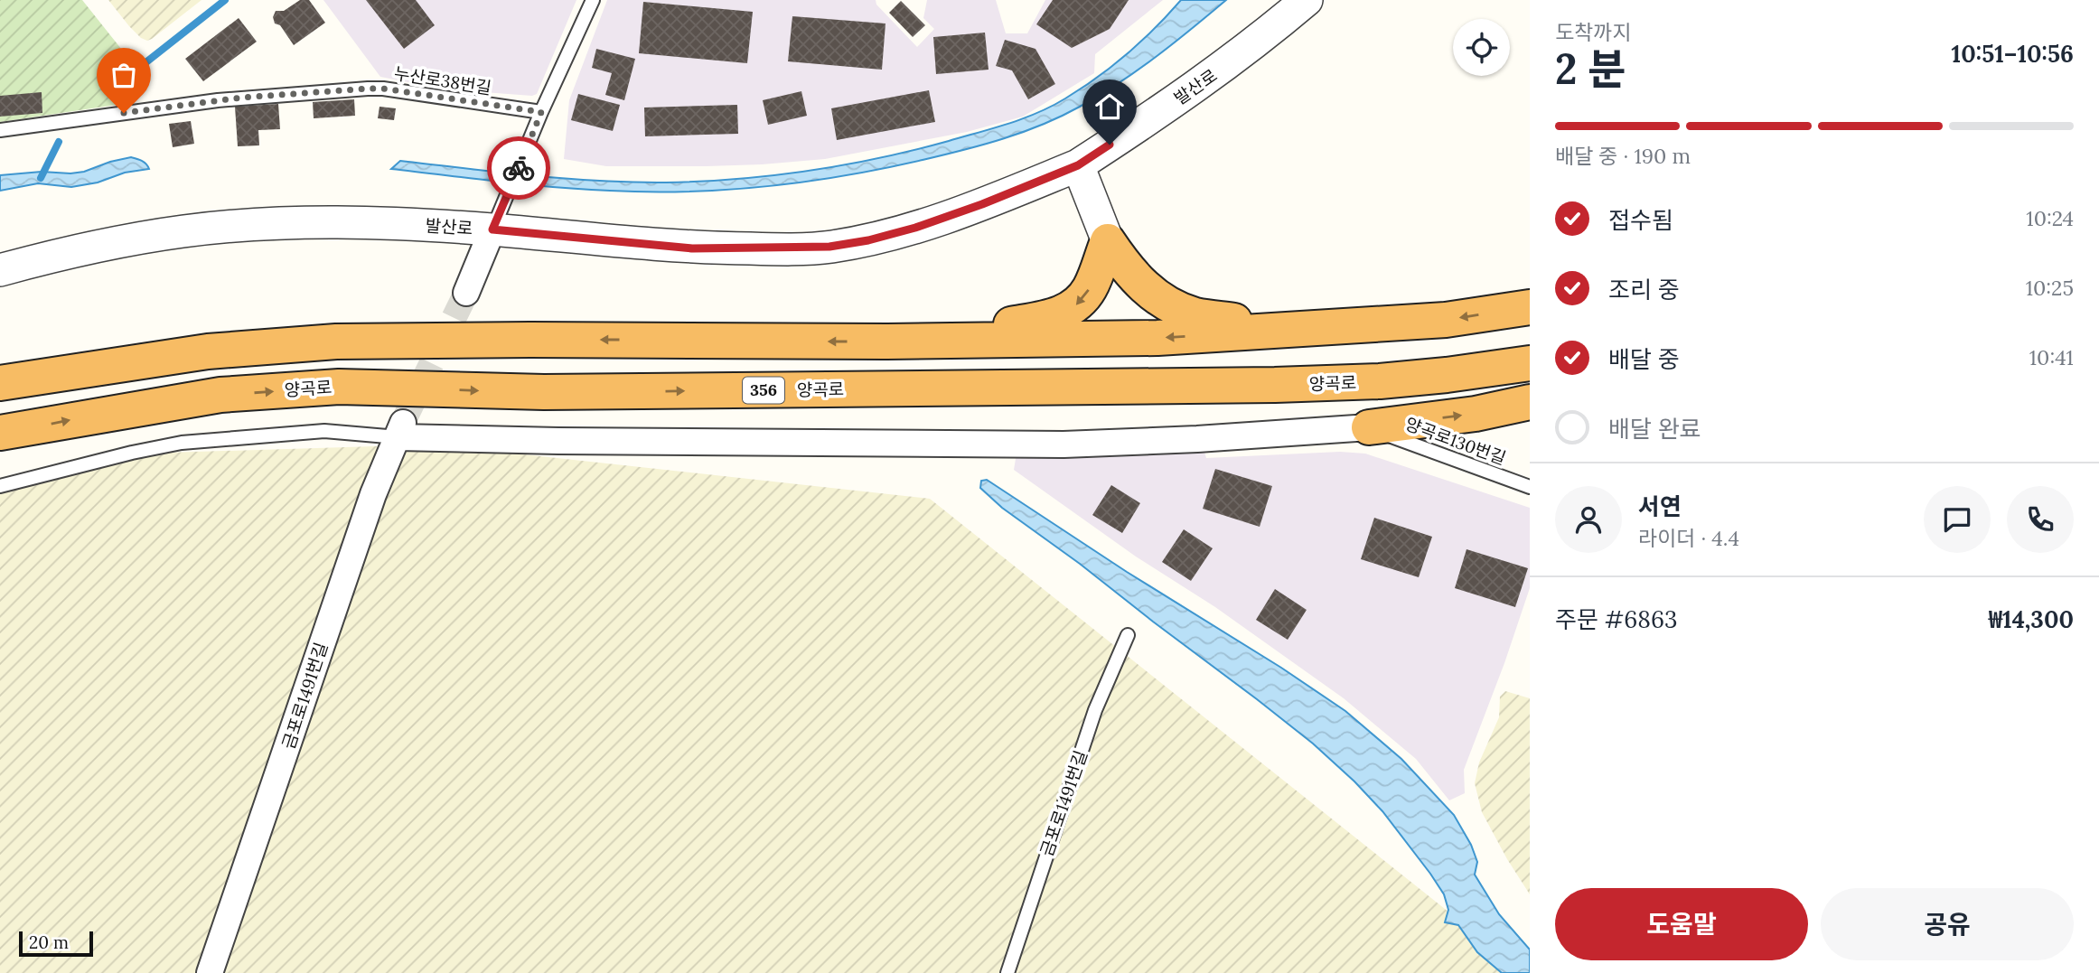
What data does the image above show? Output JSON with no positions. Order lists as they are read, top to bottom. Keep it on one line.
{"streets":{"highway":["양곡로","356"],"street":["발산로","금포로1491번길"],"lane":["누산로38번길","양곡로130번길"]},"scale_bar":"20 m","page":{"heading":["2 분","도착까지","10:51–10:56"],"panel":["서연","라이더 · 4.4","주문 #6863","₩14,300"],"bar":"배달 중 · 190 m","list":[["접수됨","10:24"],["조리 중","10:25"],["배달 중","10:41"],"배달 완료"],"buttons":["도움말","공유"],"scale":"20 m"}}
